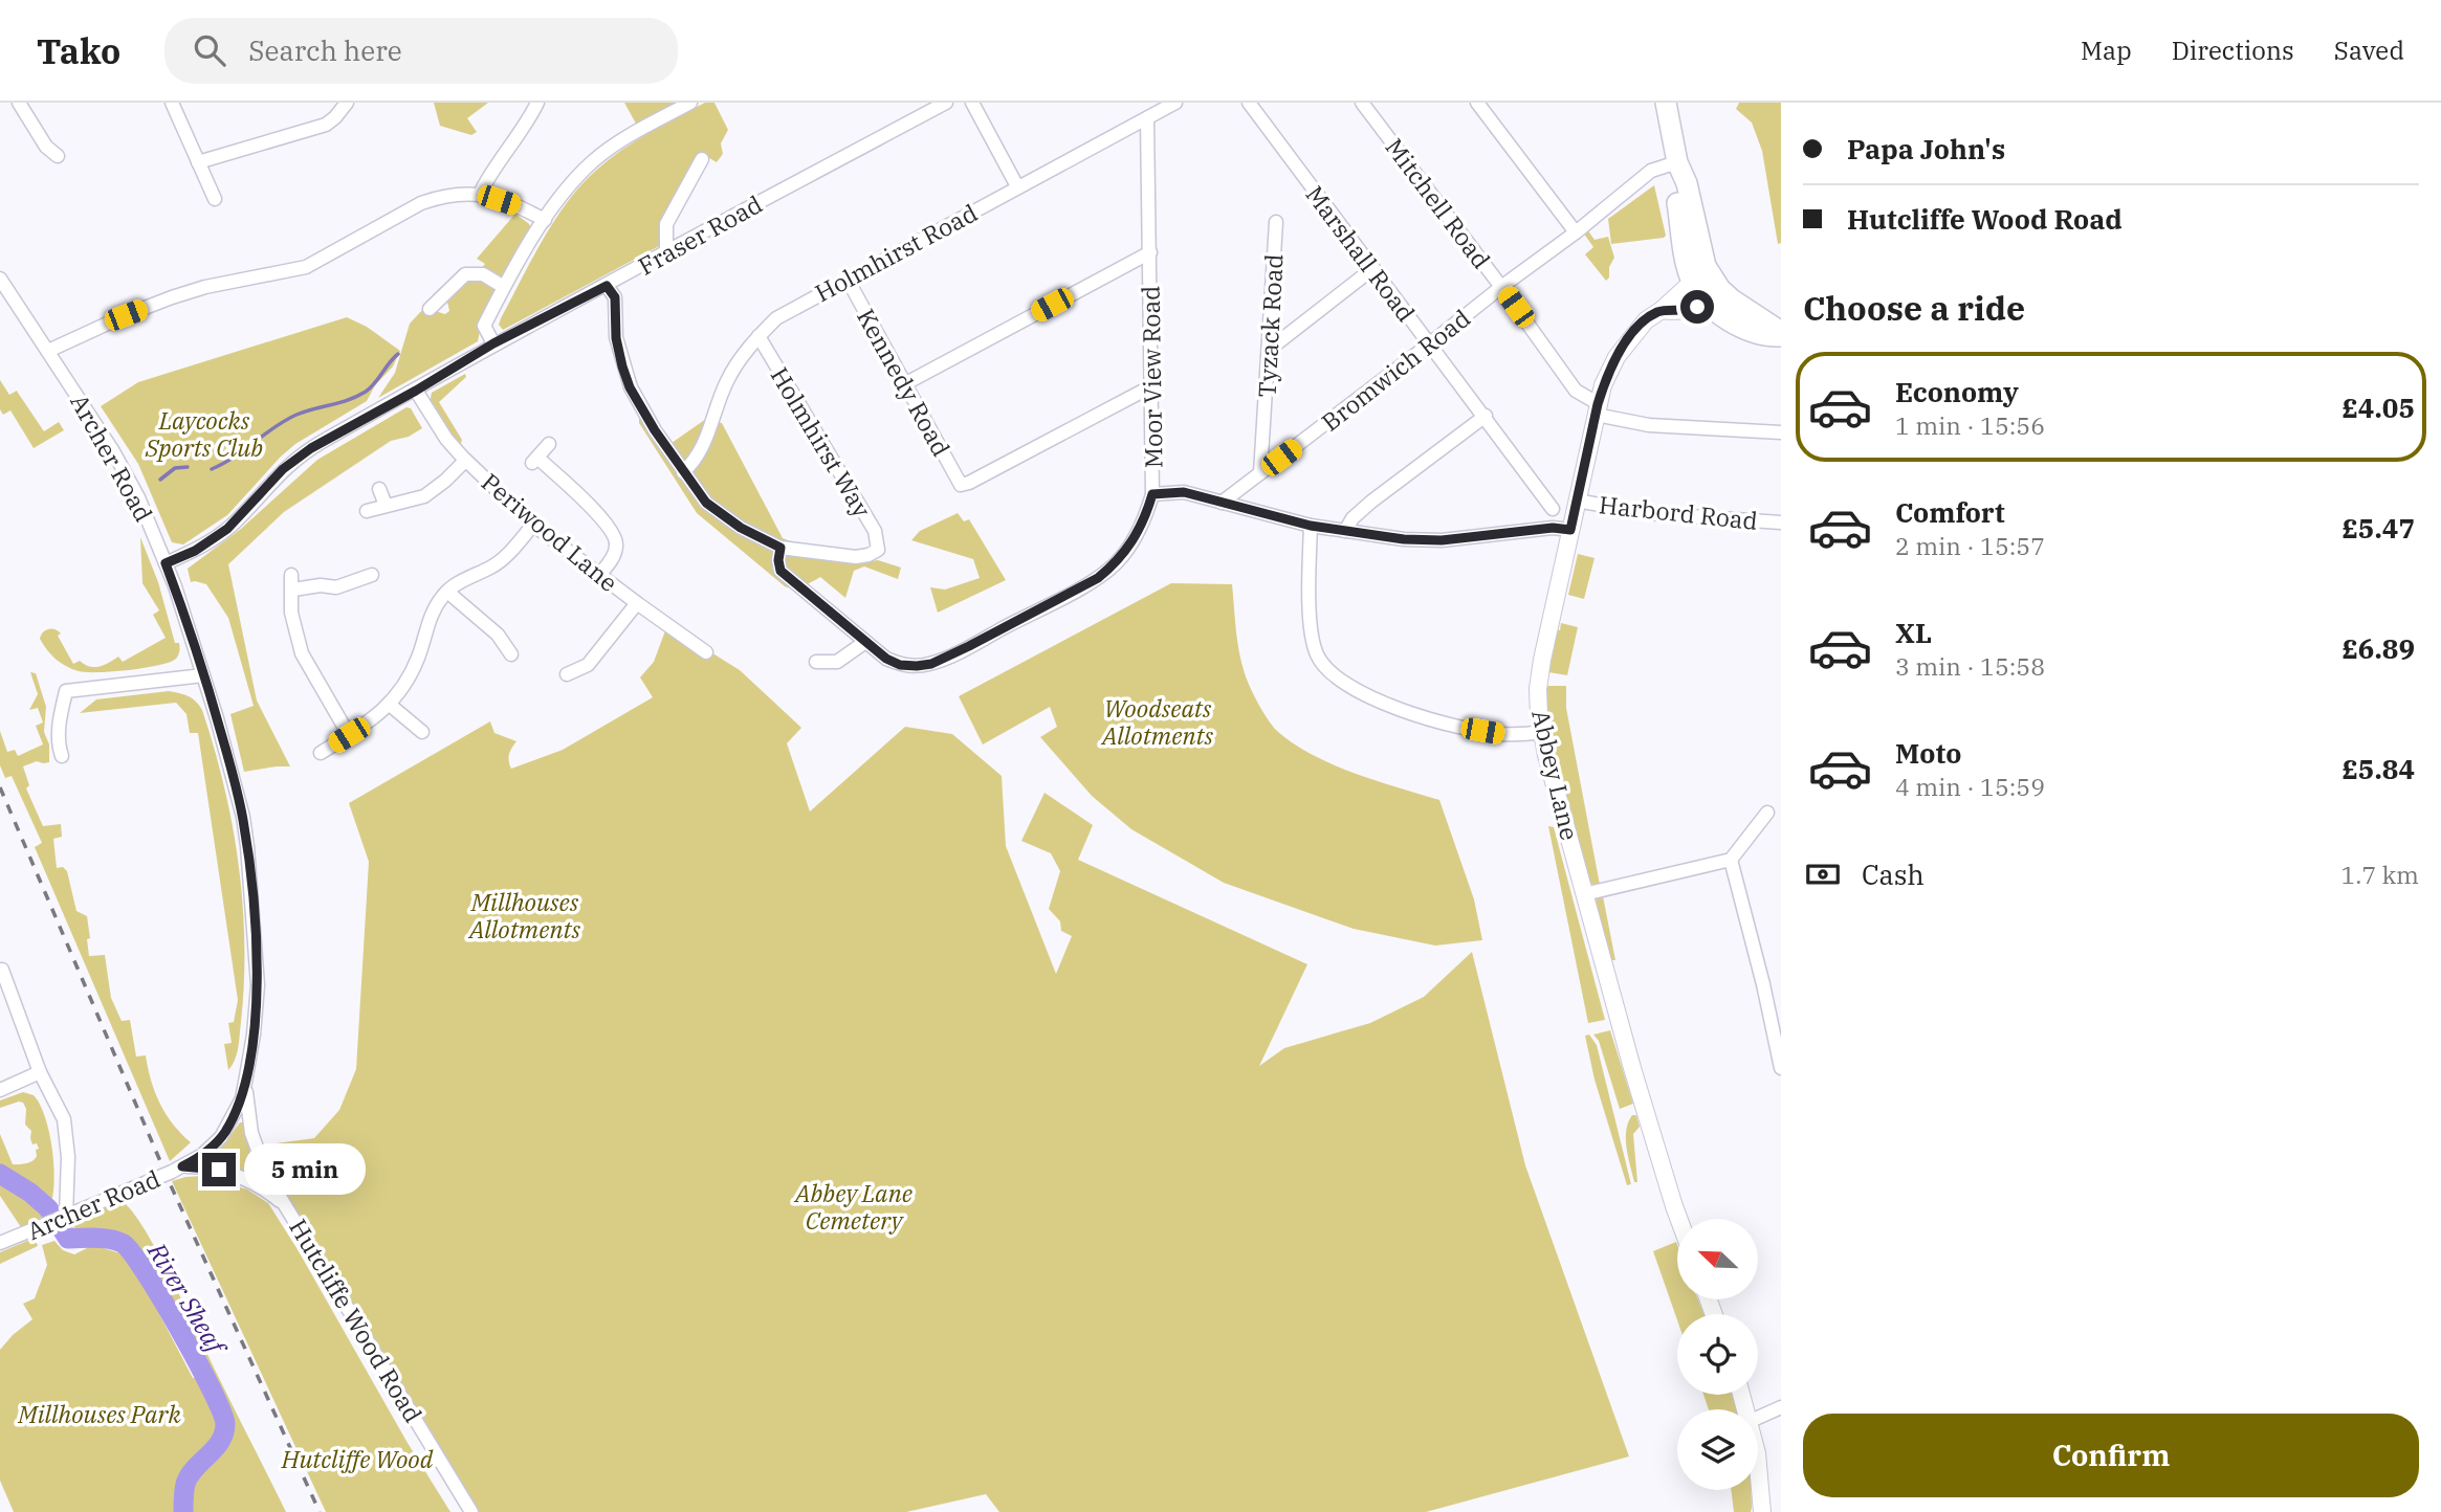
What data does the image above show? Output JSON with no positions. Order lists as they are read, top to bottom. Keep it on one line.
{"streets":{"main road":["Abbey Lane"],"street":["Mitchell Road","Fraser Road","Holmhirst Road","Marshall Road","Tyzack Road","Bromwich Road","Moor View Road","Kennedy Road","Holmhirst Way","Archer Road","Harbord Road","Periwood Lane","Hutcliffe Wood Road"]},"crossings":[["Mitchell Road","Bromwich Road"],["Mitchell Road","Abbey Lane"],["Fraser Road","Archer Road"],["Fraser Road","Periwood Lane"],["Holmhirst Road","Moor View Road"],["Holmhirst Road","Kennedy Road"],["Holmhirst Road","Holmhirst Way"],["Marshall Road","Bromwich Road"],["Tyzack Road","Bromwich Road"],["Moor View Road","Kennedy Road"],["Moor View Road","Holmhirst Way"],["Archer Road","Hutcliffe Wood Road"],["Harbord Road","Abbey Lane"]],"water":["River Sheaf"],"parks":["Laycocks Sports Club","Woodseats Allotments","Millhouses Allotments","Abbey Lane Cemetery","Millhouses Park","Hutcliffe Wood"],"north":"top left","page":{"header":"Tako","search":"Search here","nav":["Map","Directions","Saved"],"banner":["Papa John's","Hutcliffe Wood Road"],"heading":"Choose a ride","list":[{"name":"Economy","note":"1 min · 15:56","value":"£4.05"},{"name":"Comfort","note":"2 min · 15:57","value":"£5.47"},{"name":"XL","note":"3 min · 15:58","value":"£6.89"},{"name":"Moto","note":"4 min · 15:59","value":"£5.84"}],"pay":["Cash","1.7 km"],"bubble":"5 min","buttons":"Confirm"}}
